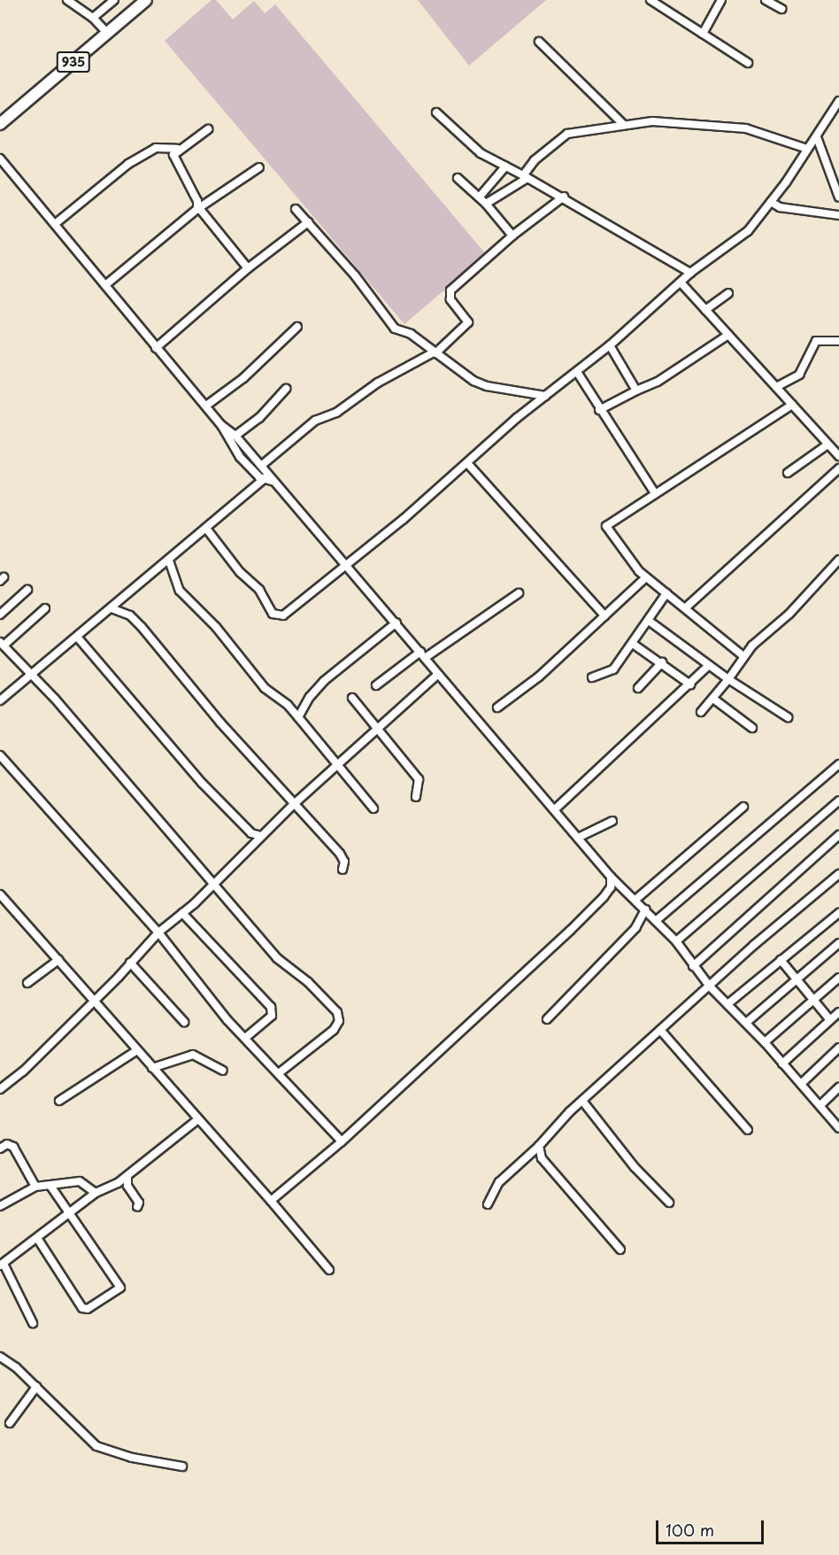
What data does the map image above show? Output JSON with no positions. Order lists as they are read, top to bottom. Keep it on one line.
{"streets":{"main road":["935"]},"scale_bar":"100 m"}
